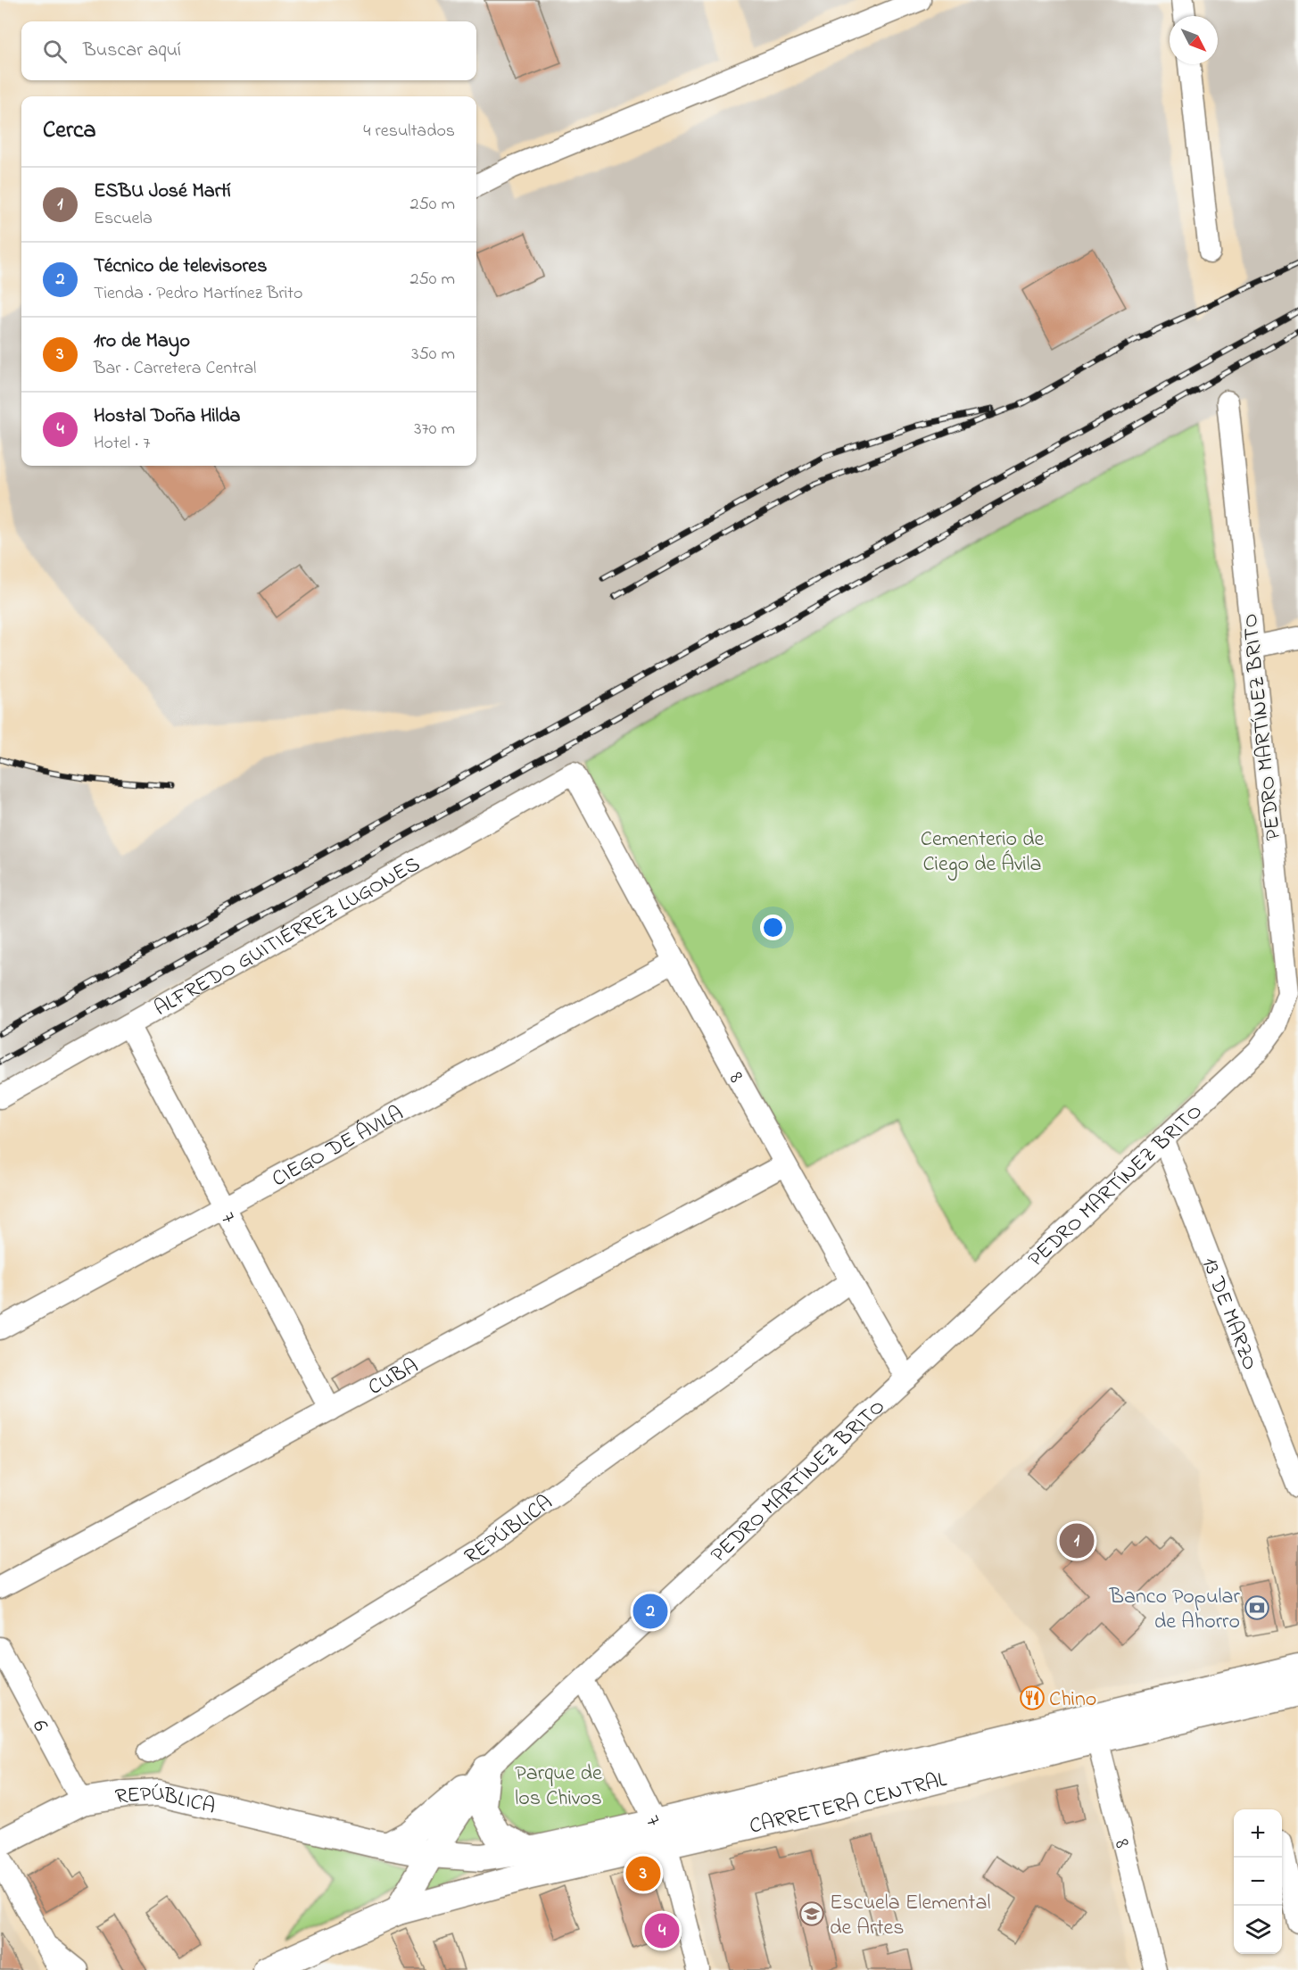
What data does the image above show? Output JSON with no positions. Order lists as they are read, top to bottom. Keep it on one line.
{"streets":{"main road":["REPÚBLICA","CARRETERA CENTRAL"],"street":["PEDRO MARTÍNEZ BRITO","ALFREDO GUITIÉRREZ LUGONES","8","CIEGO DE ÁVILA","7","13 DE MARZO","CUBA","6"]},"crossings":[["PEDRO MARTÍNEZ BRITO","8"],["PEDRO MARTÍNEZ BRITO","7"],["PEDRO MARTÍNEZ BRITO","13 DE MARZO"],["ALFREDO GUITIÉRREZ LUGONES","8"],["ALFREDO GUITIÉRREZ LUGONES","7"],["8","CIEGO DE ÁVILA"],["8","CUBA"],["8","REPÚBLICA"],["8","CARRETERA CENTRAL"],["CIEGO DE ÁVILA","7"],["7","CUBA"],["7","CARRETERA CENTRAL"],["REPÚBLICA","6"],["REPÚBLICA","CARRETERA CENTRAL"]],"parks":["Cementerio de Ciego de Ávila","Parque de los Chivos"],"places":{"bank":["Banco Popular de Ahorro"],"restaurant":["Chino"],"school or university":["Escuela Elemental de Artes"]},"north":"bottom right","page":{"search":"Buscar aquí","heading":["Cerca","4 resultados"],"list":[{"mark":"1","name":"ESBU José Martí","note":"Escuela","value":"250 m"},{"mark":"2","name":"Técnico de televisores","note":"Tienda · Pedro Martínez Brito","value":"250 m"},{"mark":"3","name":"1ro de Mayo","note":"Bar · Carretera Central","value":"350 m"},{"mark":"4","name":"Hostal Doña Hilda","note":"Hotel · 7","value":"370 m"}],"pins":["1","2","3","4"],"map_buttons":["+","−"]}}
